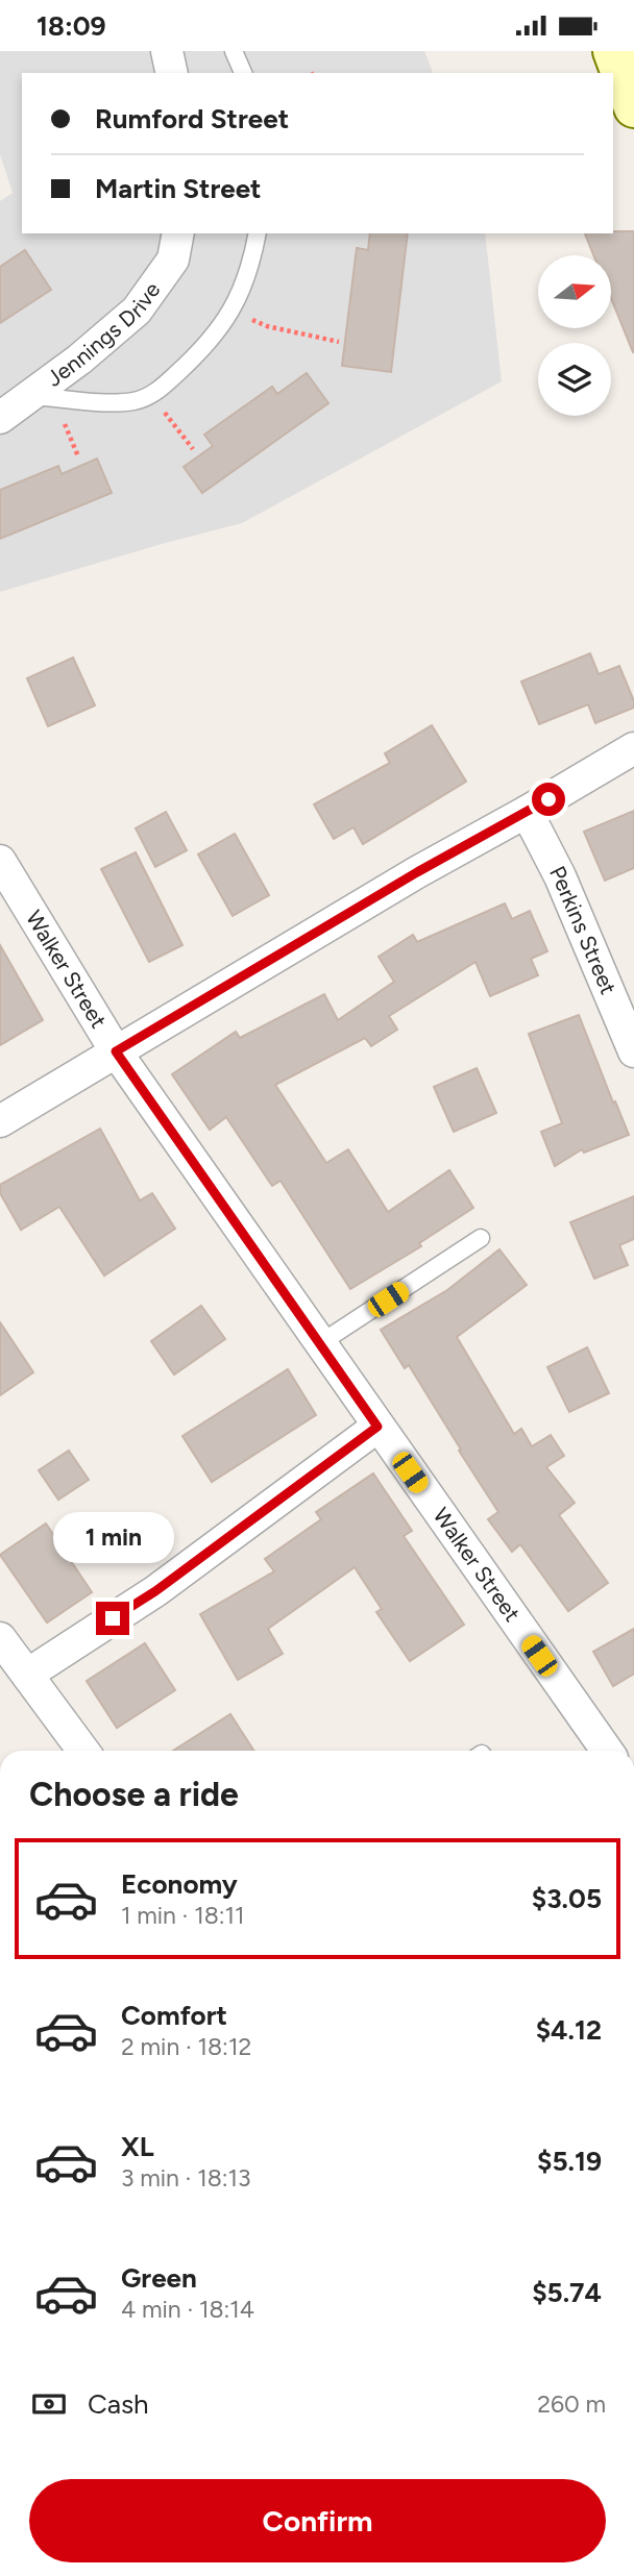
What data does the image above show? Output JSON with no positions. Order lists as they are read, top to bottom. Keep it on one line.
{"streets":{"street":["Jennings Drive","Perkins Street","Walker Street"]},"north":"right","page":{"status":"18:09","banner":["Rumford Street","Martin Street"],"bubble":"1 min","heading":"Choose a ride","list":[{"name":"Economy","note":"1 min · 18:11","value":"$3.05"},{"name":"Comfort","note":"2 min · 18:12","value":"$4.12"},{"name":"XL","note":"3 min · 18:13","value":"$5.19"},{"name":"Green","note":"4 min · 18:14","value":"$5.74"}],"pay":["Cash","260 m"],"buttons":"Confirm"}}
